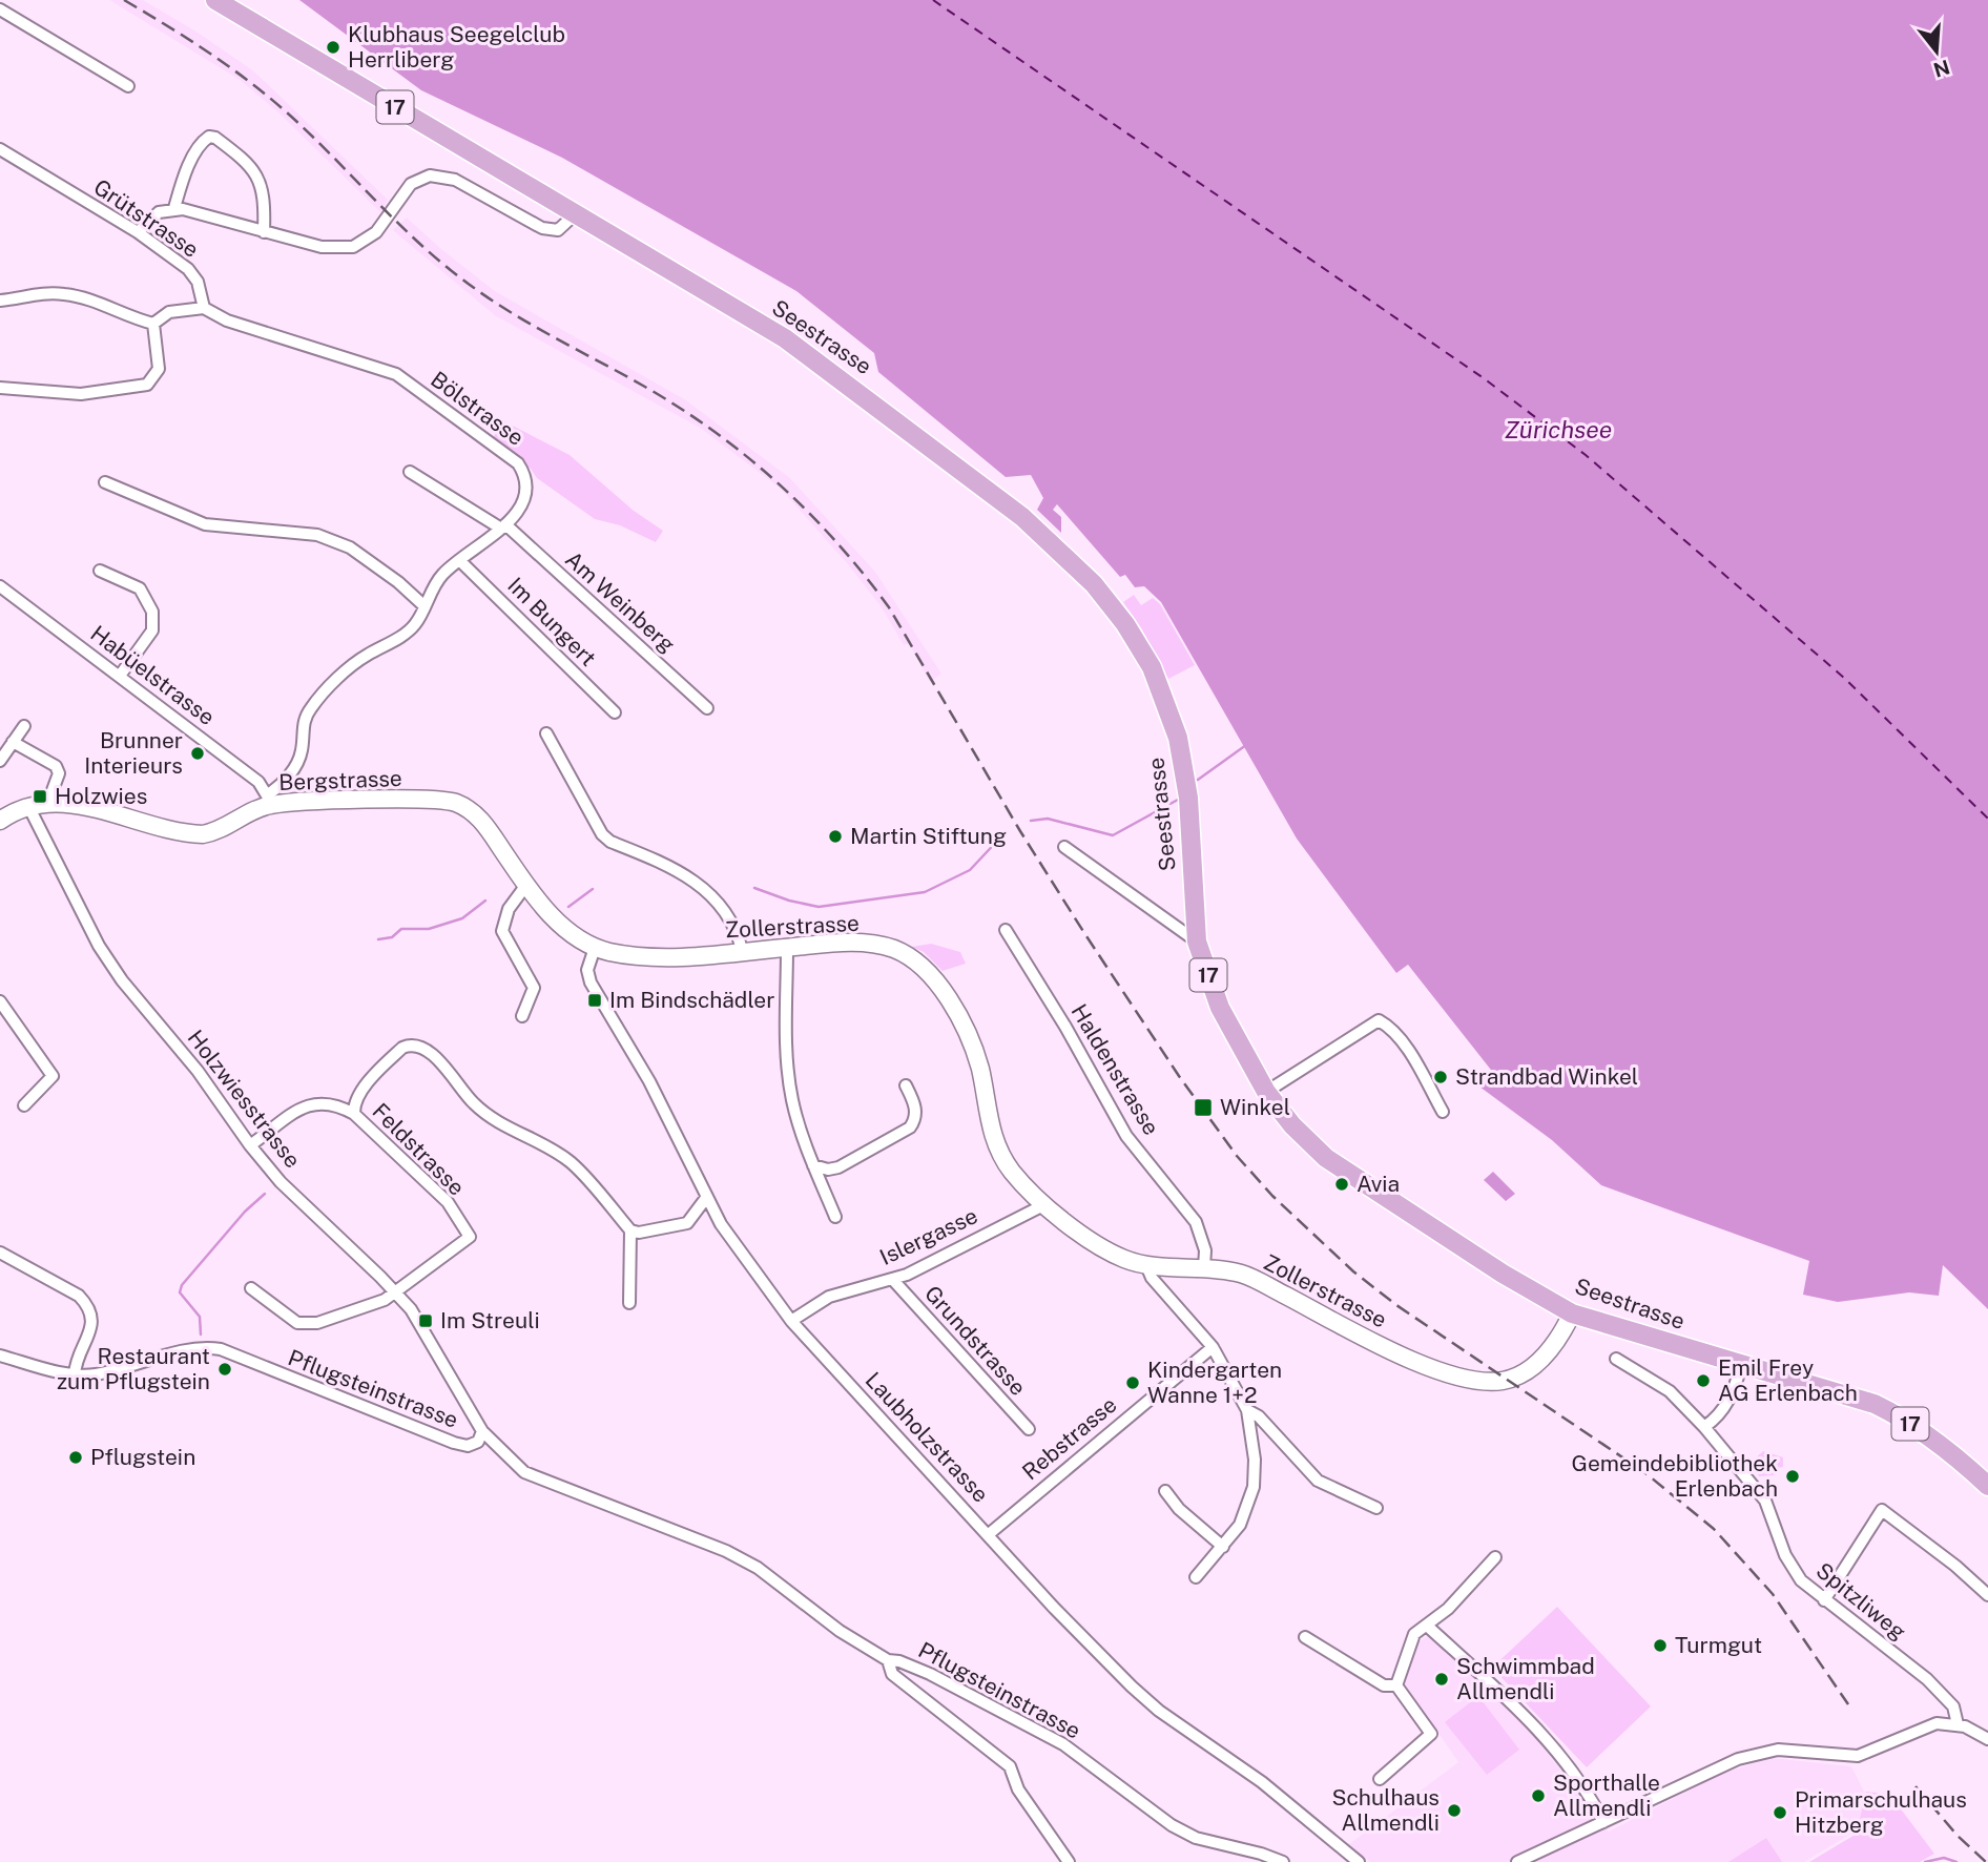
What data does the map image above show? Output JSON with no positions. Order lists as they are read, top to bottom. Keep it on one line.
{"streets":{"main road":["17","Seestrasse"],"street":["Grütstrasse","Bölstrasse","Am Weinberg","Im Bungert","Habüelstrasse","Bergstrasse","Zollerstrasse","Haldenstrasse","Holzwiesstrasse","Feldstrasse","Islergasse","Grundstrasse","Pflugsteinstrasse","Laubholzstrasse","Rebstrasse","Spitzliweg"]},"crossings":[["Grütstrasse","Bölstrasse"],["Seestrasse","Zollerstrasse"],["Bölstrasse","Am Weinberg"],["Bölstrasse","Im Bungert"],["Bölstrasse","Habüelstrasse"],["Bölstrasse","Bergstrasse"],["Habüelstrasse","Bergstrasse"],["Bergstrasse","Zollerstrasse"],["Bergstrasse","Holzwiesstrasse"],["Zollerstrasse","Haldenstrasse"],["Zollerstrasse","Islergasse"],["Zollerstrasse","Laubholzstrasse"],["Holzwiesstrasse","Feldstrasse"],["Holzwiesstrasse","Pflugsteinstrasse"],["Islergasse","Grundstrasse"],["Islergasse","Laubholzstrasse"],["Laubholzstrasse","Rebstrasse"]],"water":["Zürichsee"],"places":{"other":["Klubhaus Seegelclub Herrliberg","Brunner Interieurs","Martin Stiftung","Strandbad Winkel","Avia","Restaurant zum Pflugstein","Emil Frey AG Erlenbach","Kindergarten Wanne 1+2","Pflugstein","Gemeindebibliothek Erlenbach","Turmgut","Schwimmbad Allmendli","Sporthalle Allmendli","Schulhaus Allmendli","Primarschulhaus Hitzberg"],"transit":["Holzwies","Im Bindschädler","Winkel","Im Streuli"]},"north":"bottom"}
